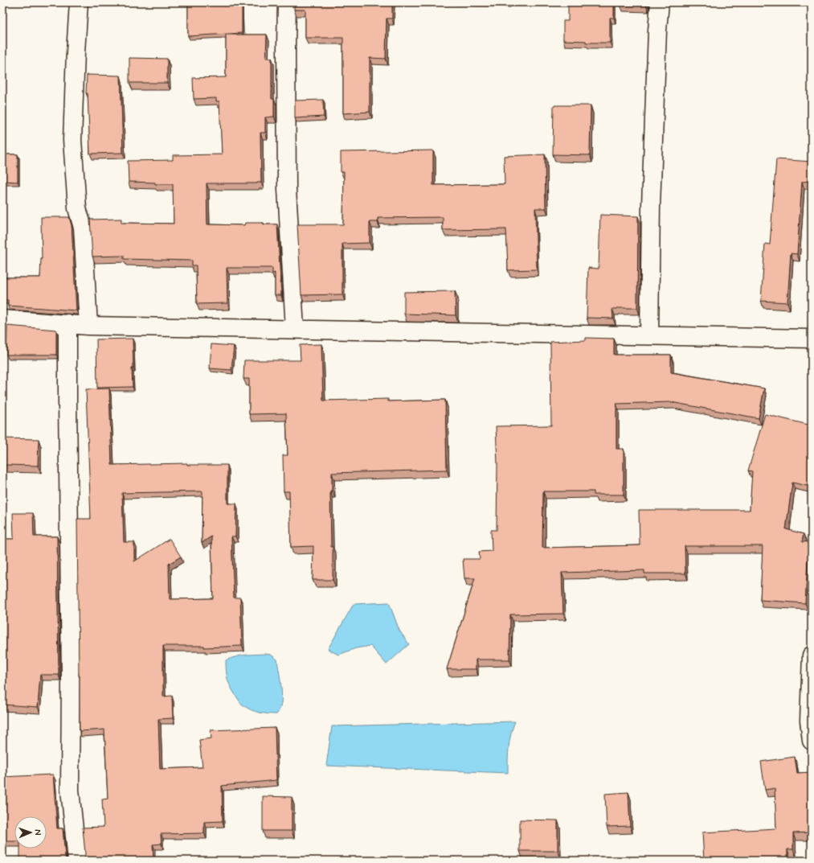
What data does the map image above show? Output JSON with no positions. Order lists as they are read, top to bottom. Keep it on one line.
{"north":"right"}
